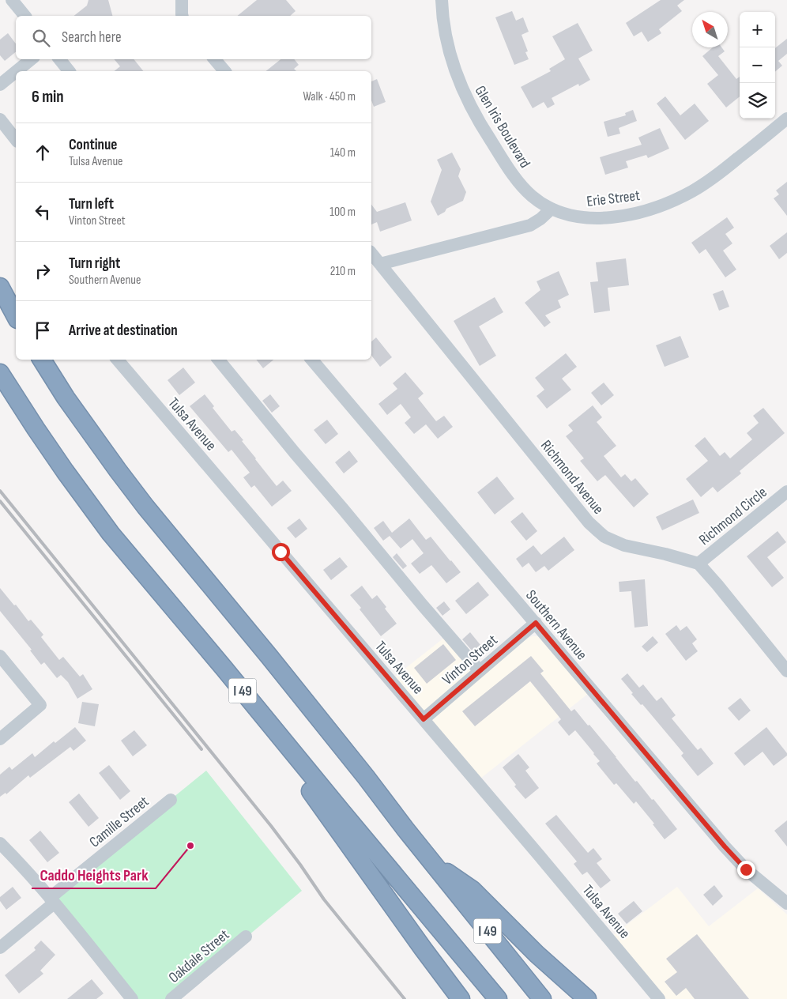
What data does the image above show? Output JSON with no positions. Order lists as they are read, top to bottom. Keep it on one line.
{"streets":{"highway":["I 49"],"street":["Glen Iris Boulevard","Erie Street","Tulsa Avenue","Richmond Avenue","Richmond Circle","Southern Avenue","Vinton Street","Camille Street","Oakdale Street"]},"crossings":[["Glen Iris Boulevard","Erie Street"],["Tulsa Avenue","Vinton Street"],["Richmond Avenue","Richmond Circle"],["Southern Avenue","Vinton Street"]],"places":["Caddo Heights Park"],"north":"top left","page":{"map_buttons":["+","−"],"search":"Search here","heading":["6 min","Walk · 450 m"],"list":[["Continue","Tulsa Avenue","140 m"],["Turn left","Vinton Street","100 m"],["Turn right","Southern Avenue","210 m"],"Arrive at destination"]}}
